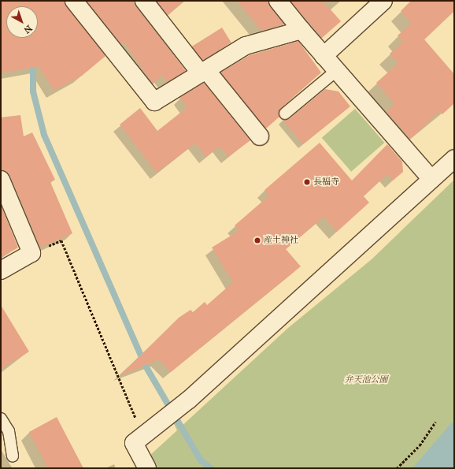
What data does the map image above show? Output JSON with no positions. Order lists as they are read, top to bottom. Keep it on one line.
{"parks":["弁天池公園"],"places":["長福寺","産土神社"],"north":"bottom right"}
